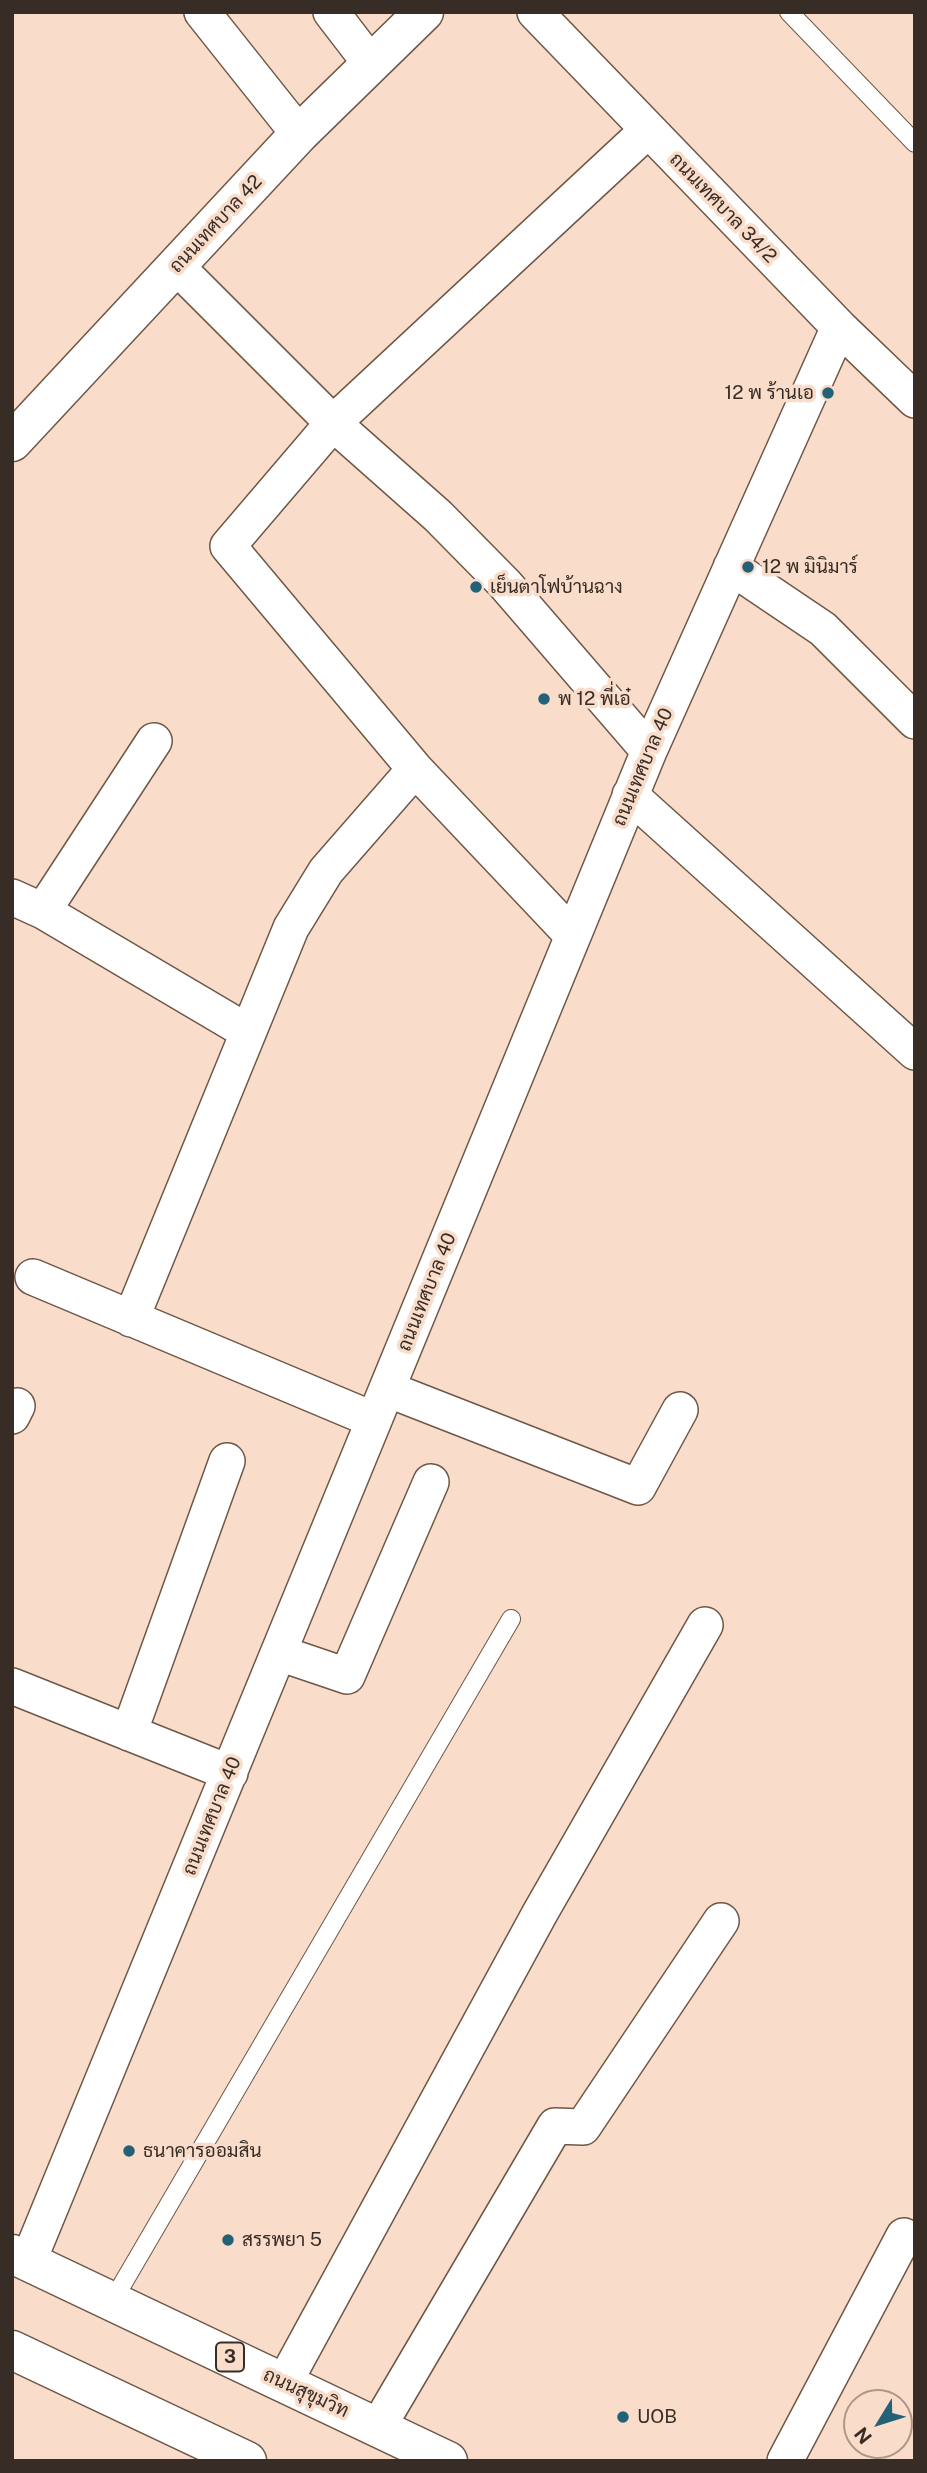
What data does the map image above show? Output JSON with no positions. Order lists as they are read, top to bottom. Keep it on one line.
{"streets":{"main road":["ถนนเทศบาล 42","3","ถนนสุขุมวิท"],"street":["ถนนเทศบาล 34/2","ถนนเทศบาล 40"]},"crossings":[["ถนนเทศบาล 34/2","ถนนเทศบาล 40"],["ถนนเทศบาล 40","ถนนสุขุมวิท"]],"places":["12 พ ร้านเอ","12 พ มินิมาร์","เย็นตาโฟบ้านฉาง","พ 12 พี่เอ๋","ธนาคารออมสิน","สรรพยา 5","UOB"],"north":"bottom left"}
